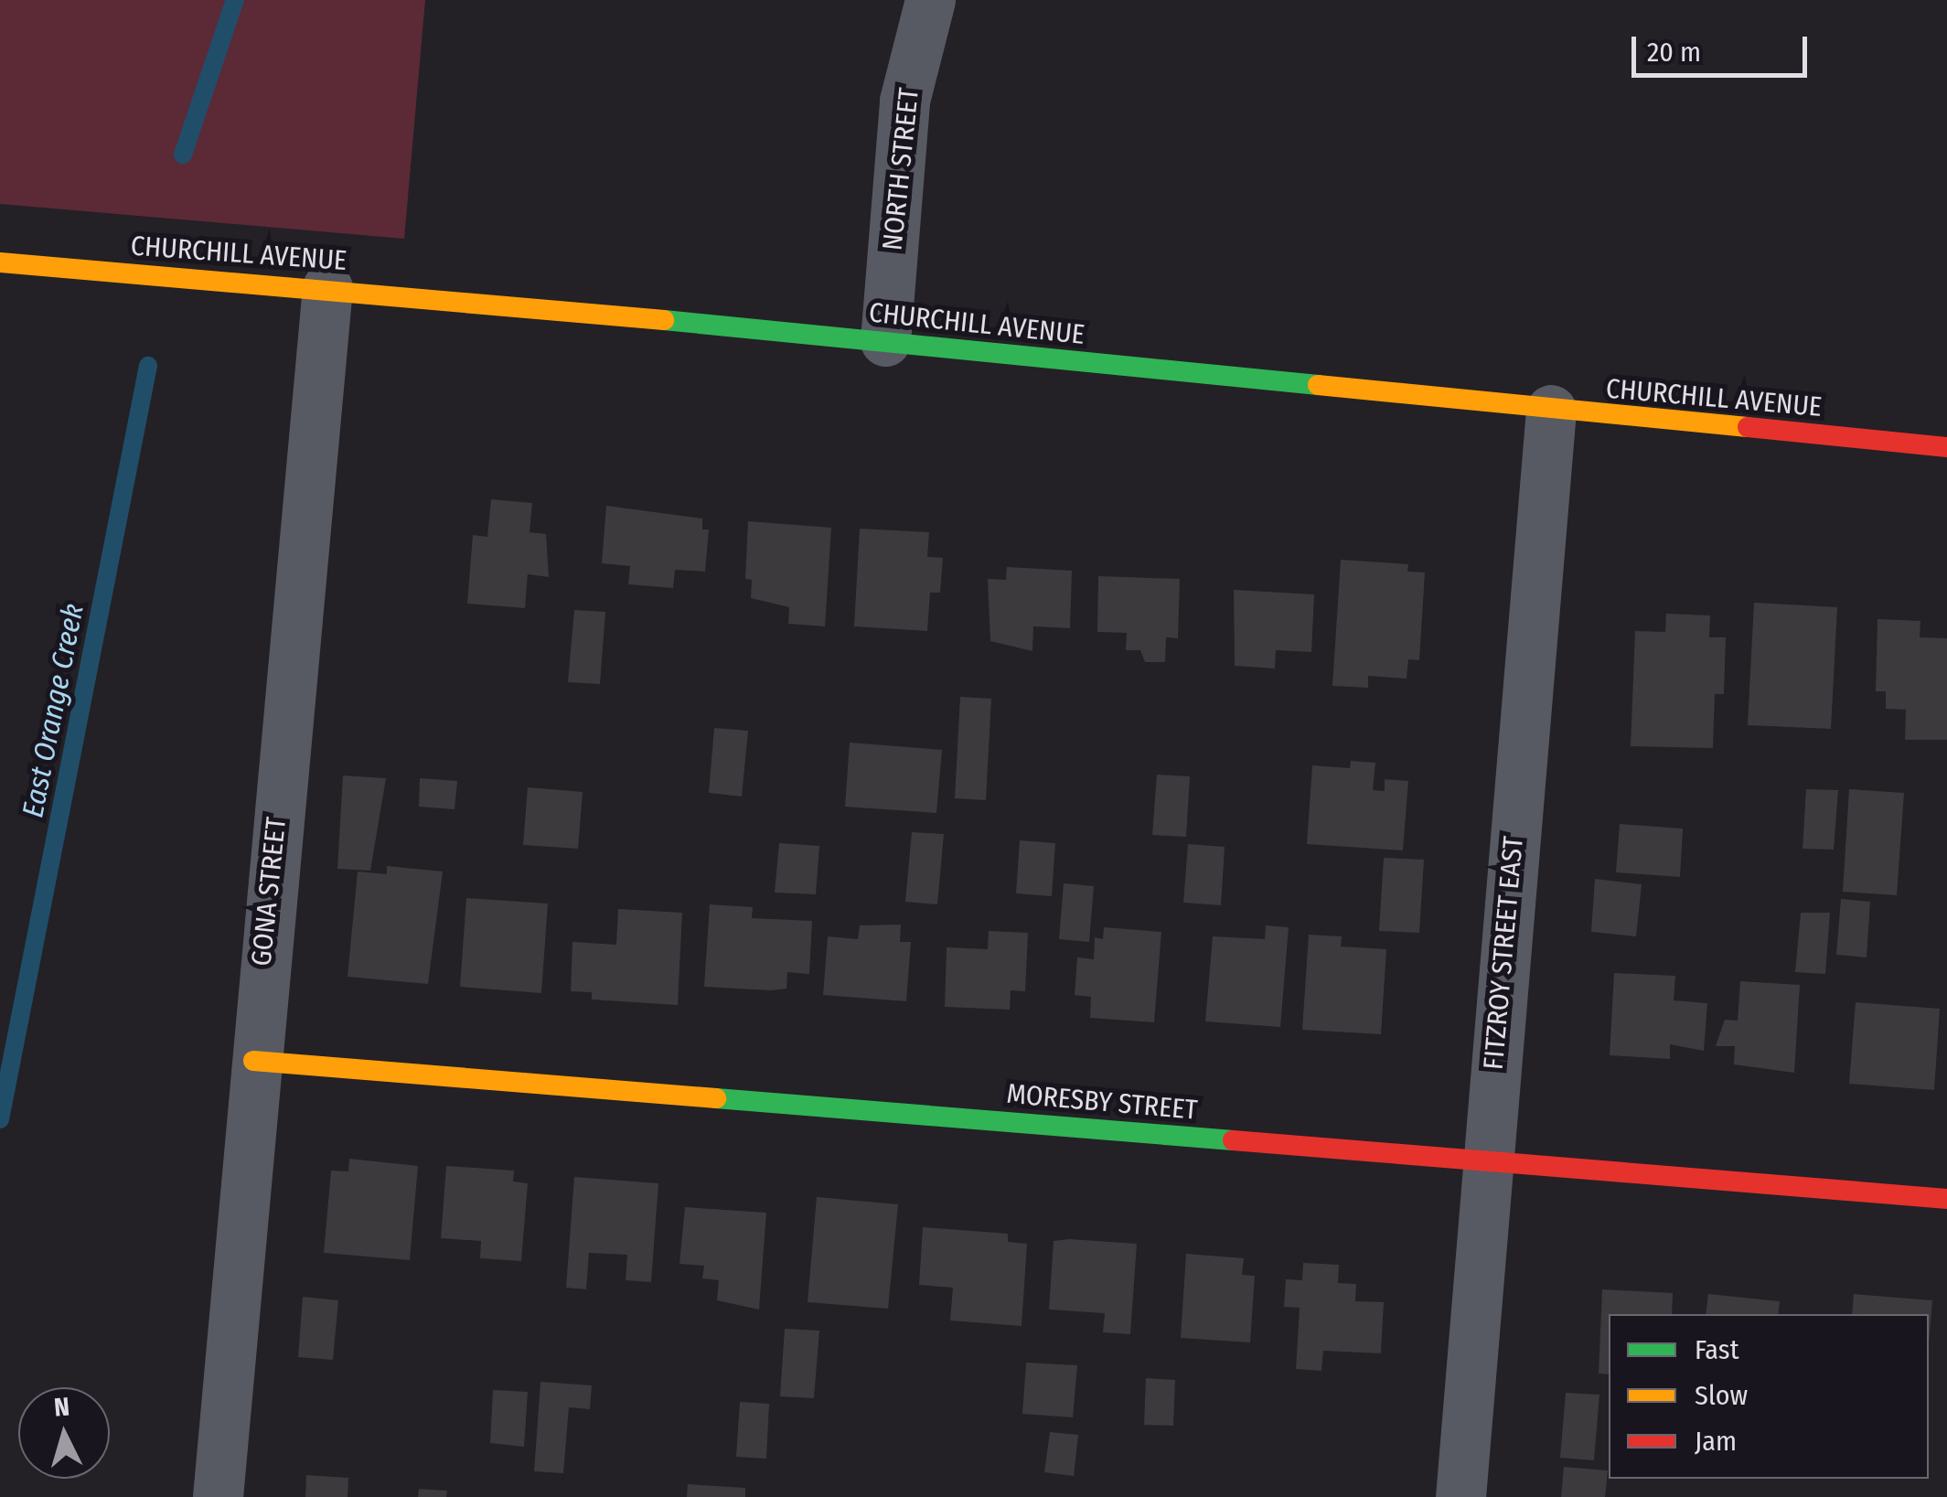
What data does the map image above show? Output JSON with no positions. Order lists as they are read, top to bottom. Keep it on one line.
{"streets":{"street":["NORTH STREET","CHURCHILL AVENUE","GONA STREET","FITZROY STREET EAST","MORESBY STREET"]},"crossings":[["NORTH STREET","CHURCHILL AVENUE"],["CHURCHILL AVENUE","GONA STREET"],["CHURCHILL AVENUE","FITZROY STREET EAST"],["GONA STREET","MORESBY STREET"],["FITZROY STREET EAST","MORESBY STREET"]],"water":["East Orange Creek"],"legend":["Fast","Slow","Jam"],"scale_bar":"20 m","north":"top"}
